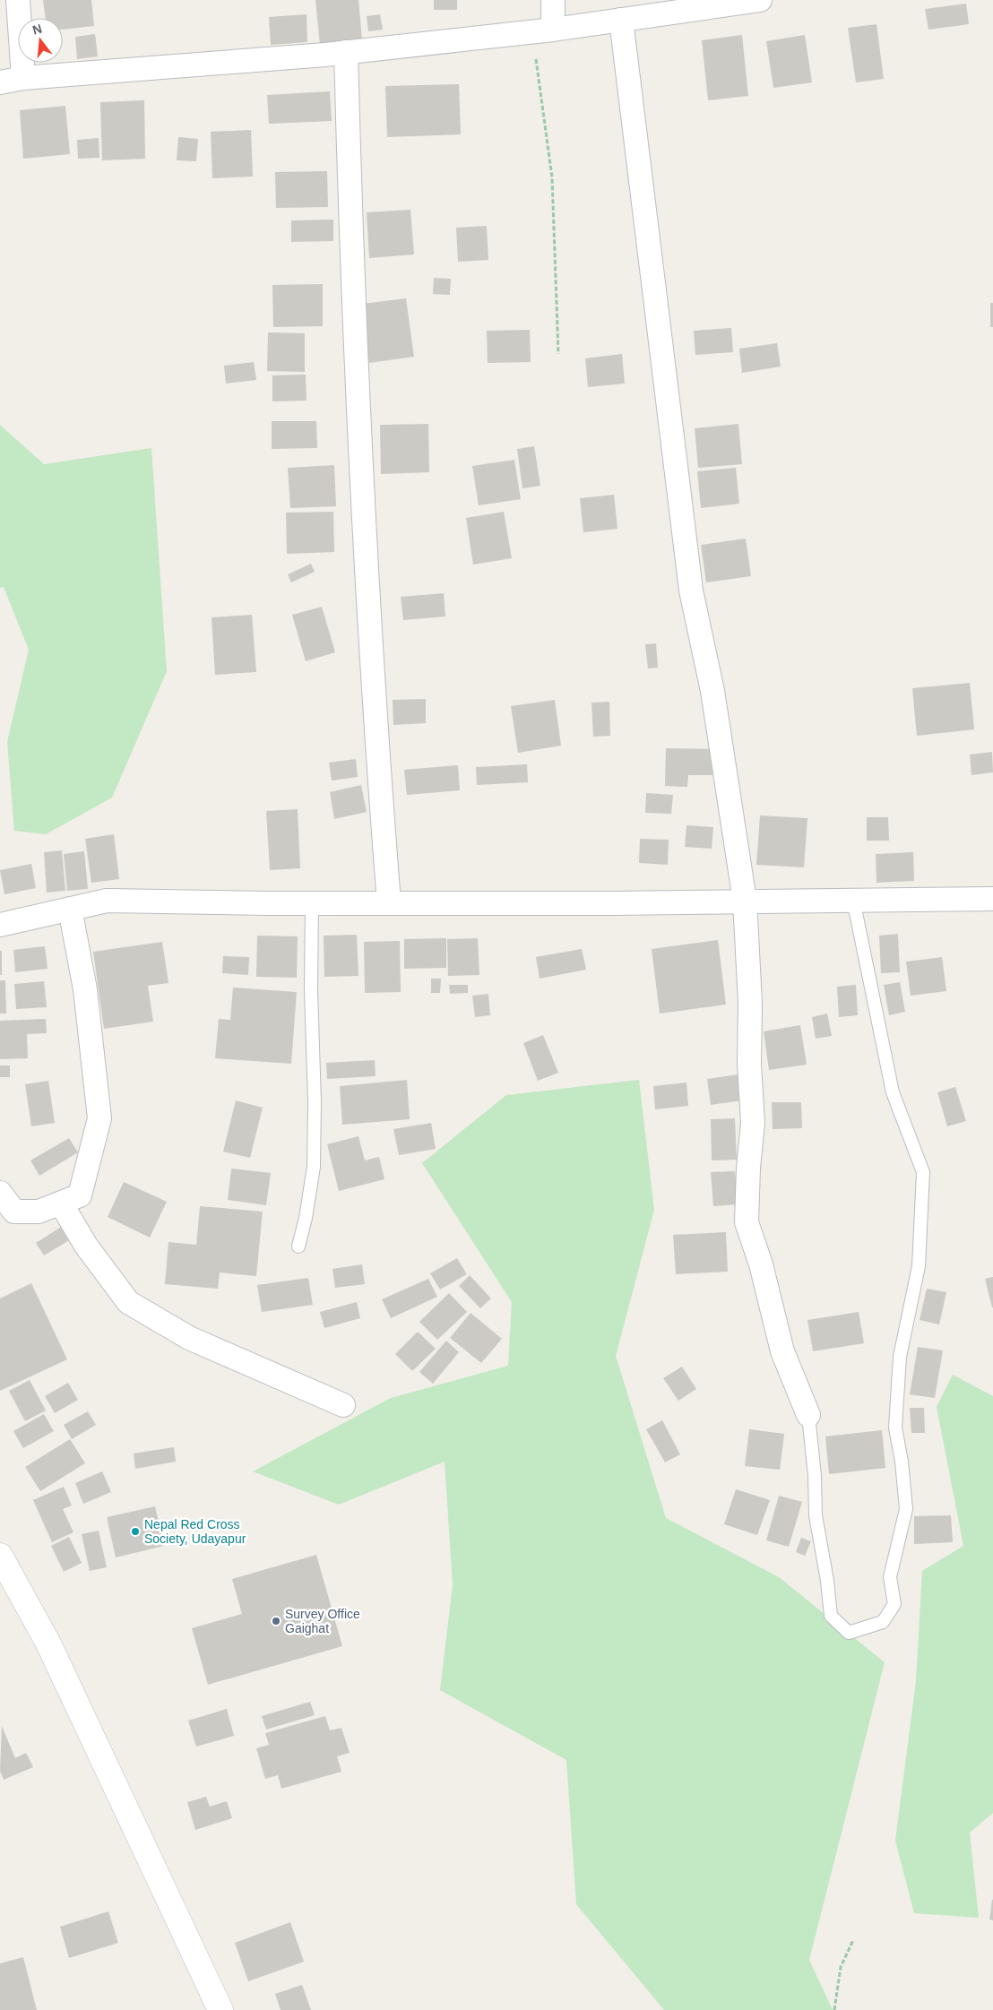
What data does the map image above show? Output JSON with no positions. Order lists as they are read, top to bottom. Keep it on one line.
{"places":["Nepal Red Cross Society, Udayapur","Survey Office Gaighat"],"north":"top"}
